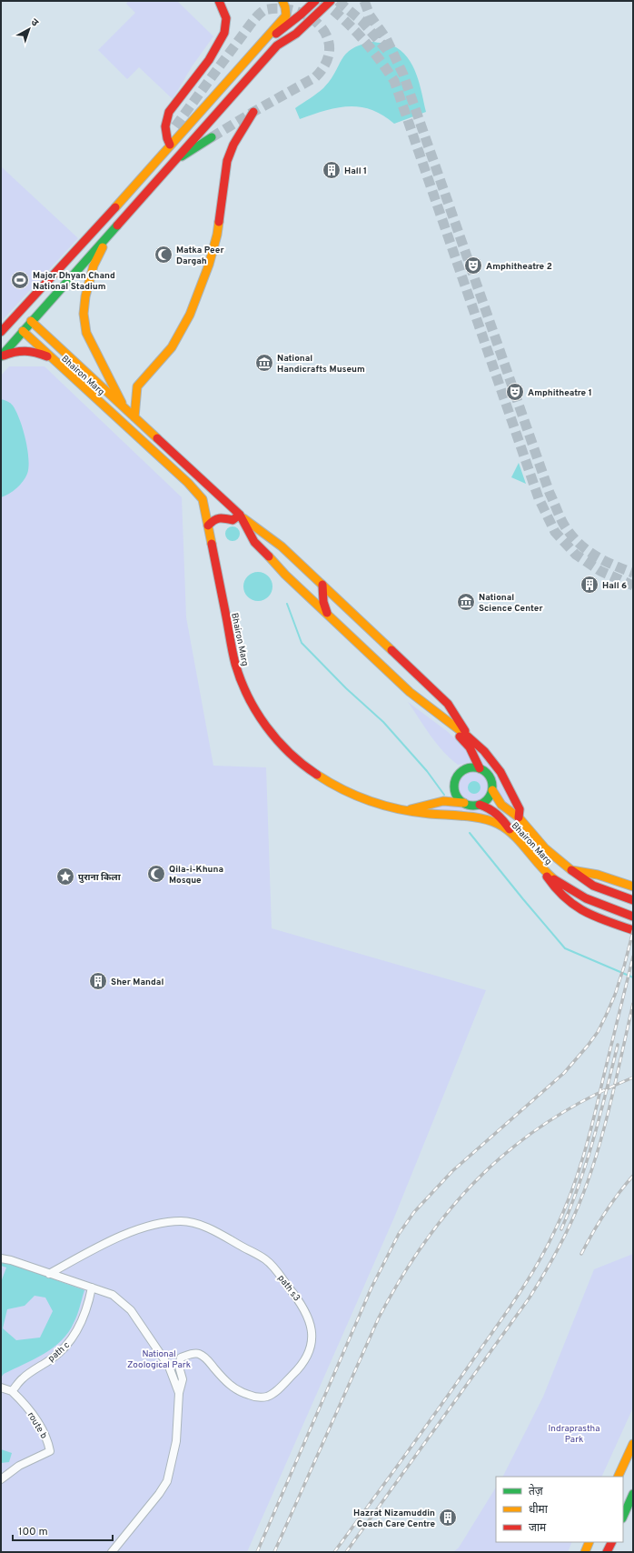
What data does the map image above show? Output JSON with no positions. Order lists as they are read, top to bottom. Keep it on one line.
{"streets":{"main road":["Bhairon Marg"],"street":["path s3","path c","route b"]},"crossings":[["path c","route b"]],"parks":["National Zoological Park","Indraprastha Park"],"places":{"building":["Hall 1","Hall 6","Sher Mandal","Hazrat Nizamuddin Coach Care Centre"],"mosque":["Matka Peer Dargah","Qila-i-Khuna Mosque"],"theatre":["Amphitheatre 2","Amphitheatre 1"],"sports":["Major Dhyan Chand National Stadium"],"museum":["National Handicrafts Museum","National Science Center"],"place":["पुराना किला"]},"legend":["तेज़","धीमा","जाम"],"scale_bar":"100 m","north":"top right"}
